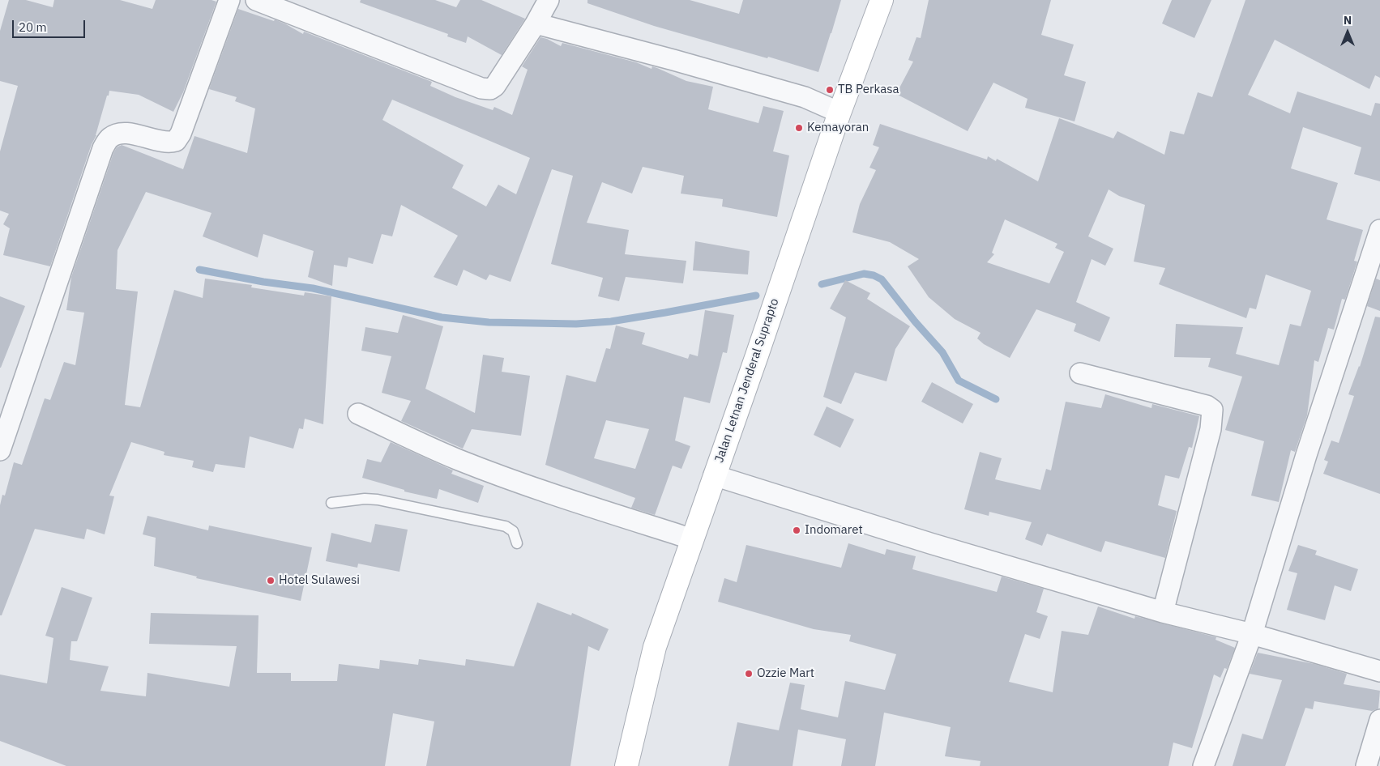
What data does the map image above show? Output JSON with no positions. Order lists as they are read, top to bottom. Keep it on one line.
{"streets":{"main road":["Jalan Letnan Jenderal Suprapto"]},"places":["TB Perkasa","Kemayoran","Indomaret","Hotel Sulawesi","Ozzie Mart"],"scale_bar":"20 m","north":"top"}
